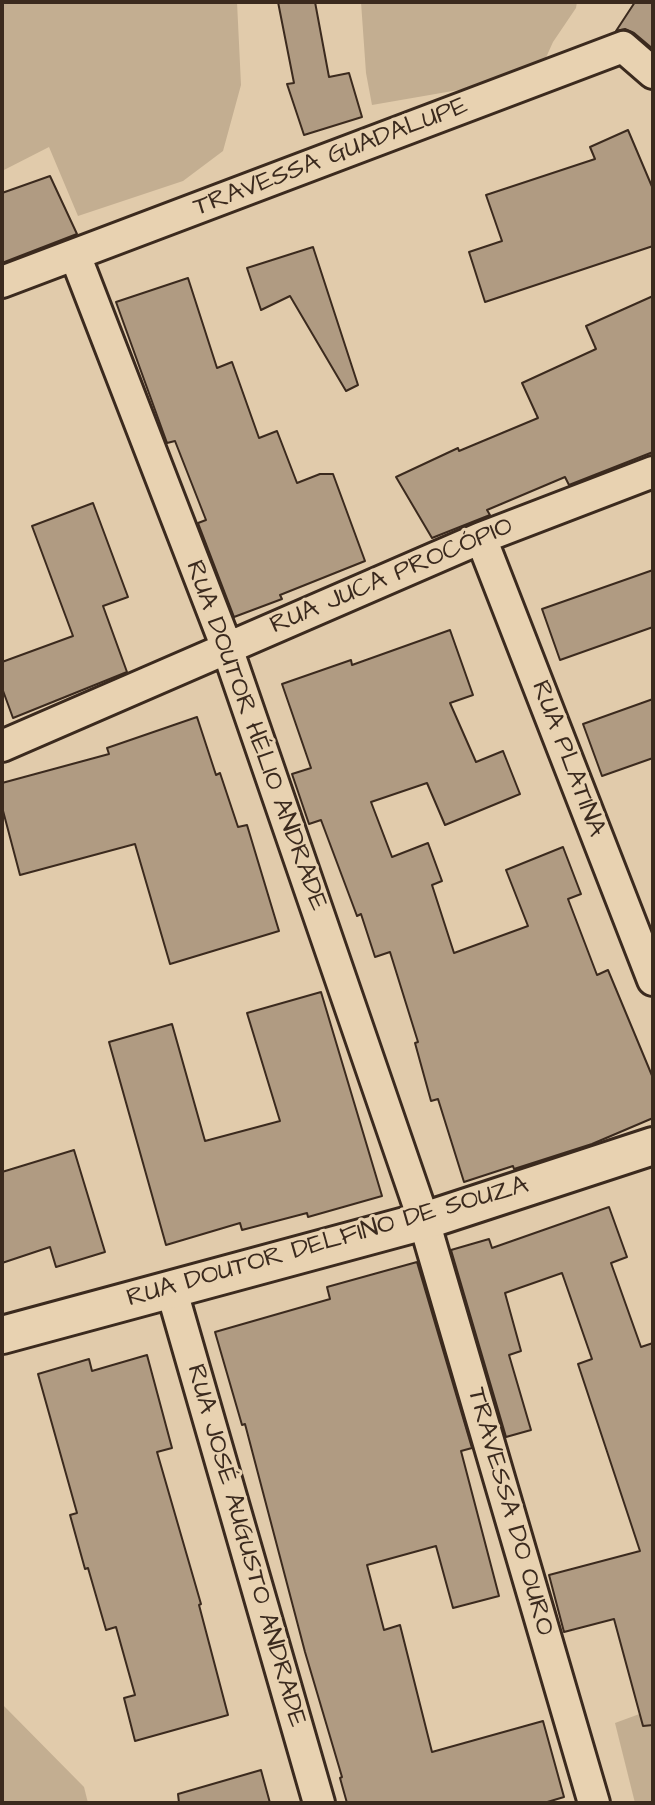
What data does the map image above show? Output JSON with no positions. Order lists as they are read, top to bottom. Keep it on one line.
{"streets":{"street":["TRAVESSA GUADALUPE","RUA JUCA PROCÓPIO","RUA DOUTOR HÉLIO ANDRADE","RUA PLATINA","RUA DOUTOR DELFINO DE SOUZA","TRAVESSA DO OURO","RUA JOSÉ AUGUSTO ANDRADE"]},"crossings":[["TRAVESSA GUADALUPE","RUA DOUTOR HÉLIO ANDRADE"],["RUA JUCA PROCÓPIO","RUA DOUTOR HÉLIO ANDRADE"],["RUA JUCA PROCÓPIO","RUA PLATINA"],["RUA DOUTOR HÉLIO ANDRADE","RUA DOUTOR DELFINO DE SOUZA"],["RUA DOUTOR HÉLIO ANDRADE","TRAVESSA DO OURO"],["RUA DOUTOR DELFINO DE SOUZA","TRAVESSA DO OURO"],["RUA DOUTOR DELFINO DE SOUZA","RUA JOSÉ AUGUSTO ANDRADE"]]}
